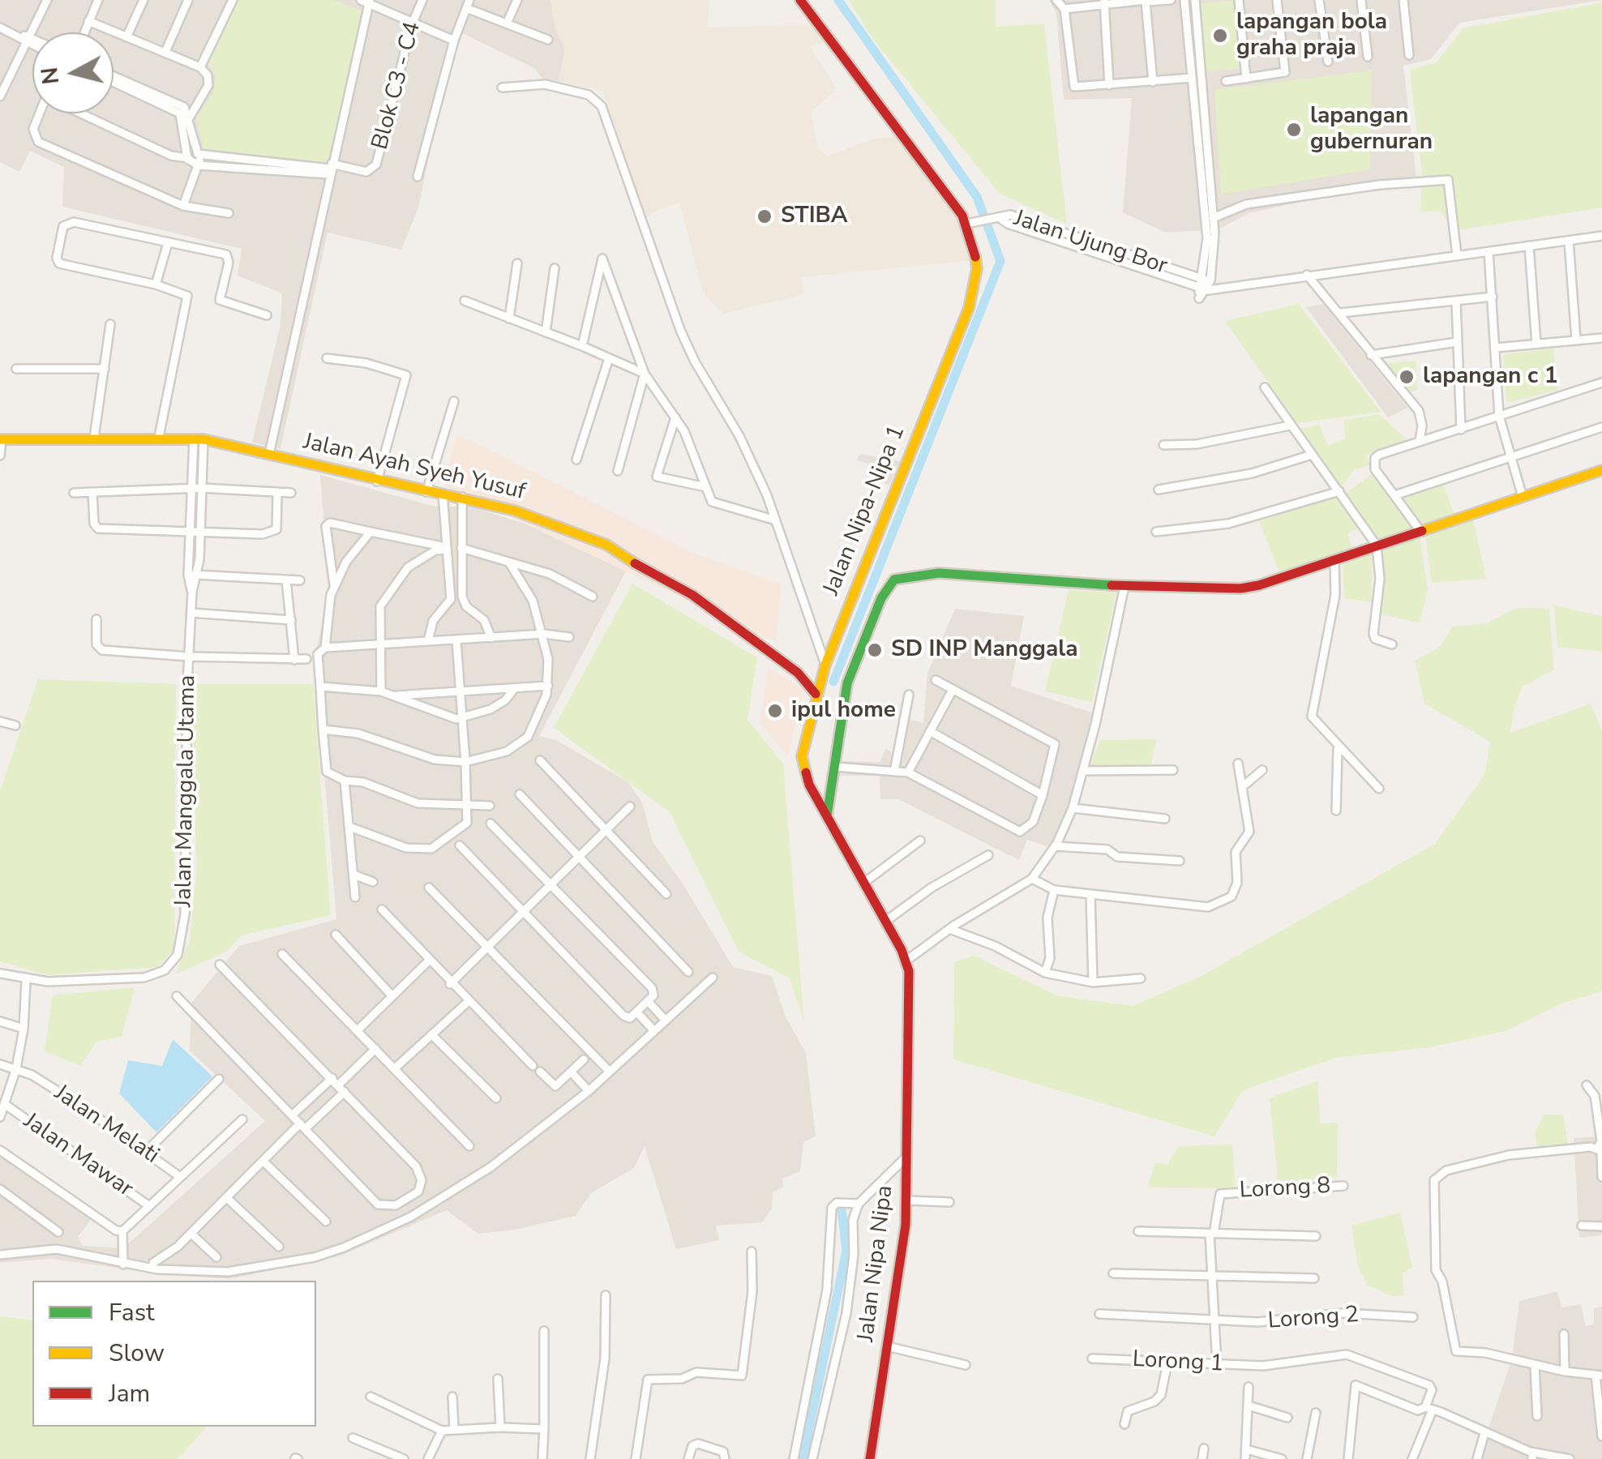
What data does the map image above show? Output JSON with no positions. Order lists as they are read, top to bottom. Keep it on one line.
{"streets":{"street":["Blok C3 - C4","Jalan Ujung Bor","Jalan Ayah Syeh Yusuf","Jalan Nipa-Nipa 1","Jalan Manggala Utama","Jalan Melati","Jalan Mawar","Lorong 8","Jalan Nipa Nipa","Lorong 2","Lorong 1"]},"crossings":[["Jalan Ayah Syeh Yusuf","Jalan Nipa-Nipa 1"],["Jalan Ayah Syeh Yusuf","Jalan Manggala Utama"],["Jalan Nipa-Nipa 1","Jalan Nipa Nipa"]],"places":["lapangan bola graha praja","lapangan gubernuran","STIBA","lapangan c 1","SD INP Manggala","ipul home"],"legend":["Fast","Slow","Jam"],"north":"left"}
